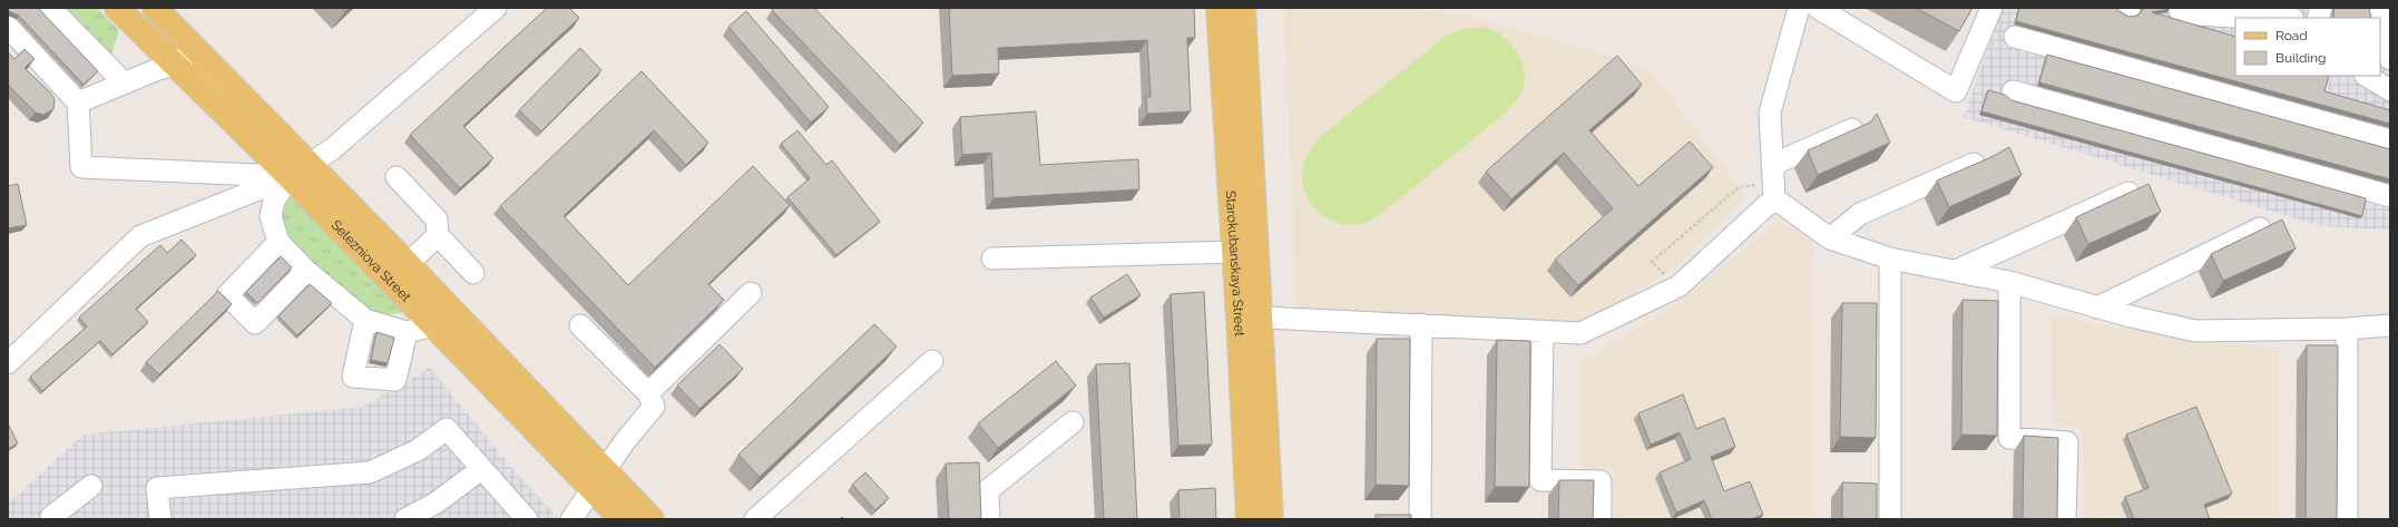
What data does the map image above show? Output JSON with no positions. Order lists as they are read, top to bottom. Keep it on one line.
{"streets":{"main road":["Selezniova Street","Starokubanskaya Street"]},"legend":["Road","Building"]}
